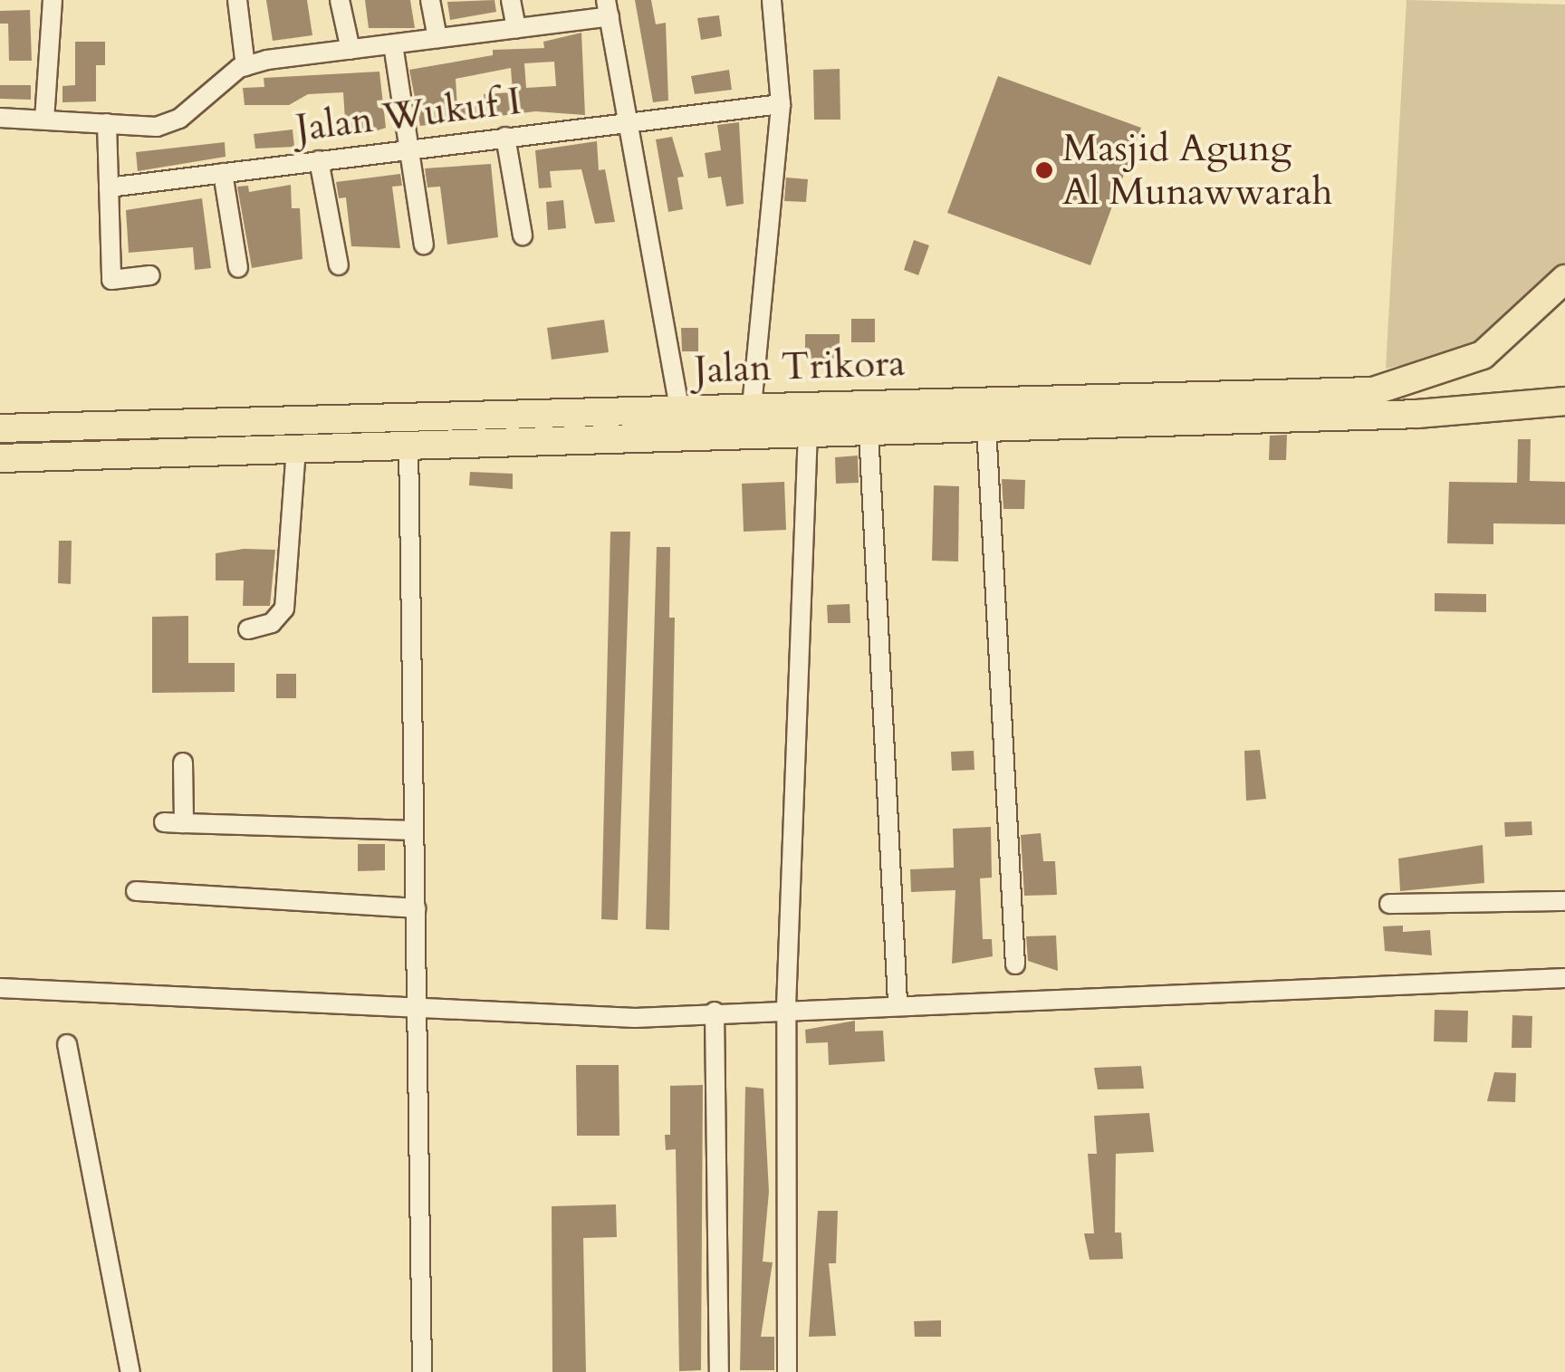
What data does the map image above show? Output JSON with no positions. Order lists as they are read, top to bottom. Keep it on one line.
{"streets":{"main road":["Jalan Trikora"],"street":["Jalan Wukuf I"]},"places":["Masjid Agung Al Munawwarah"]}
